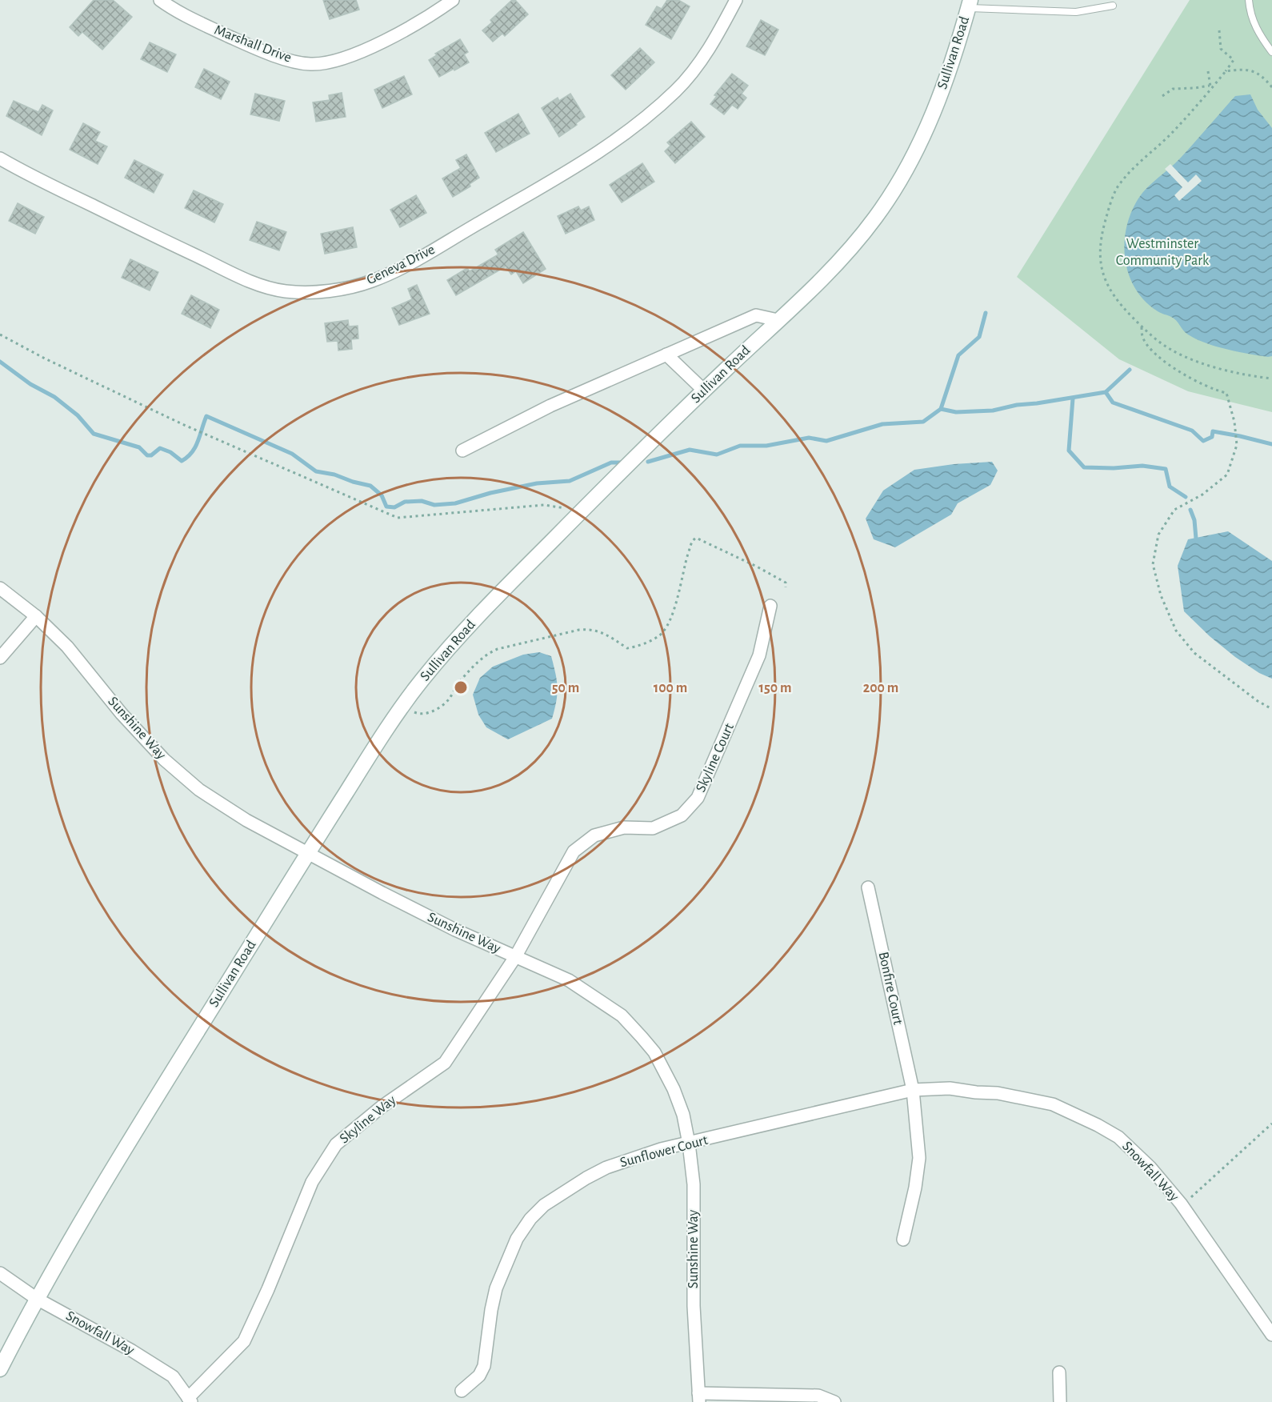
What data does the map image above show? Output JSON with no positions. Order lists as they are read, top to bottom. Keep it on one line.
{"streets":{"street":["Marshall Drive","Sullivan Road","Geneva Drive","Sunshine Way","Skyline Court","Bonfire Court","Skyline Way","Sunflower Court","Snowfall Way"]},"crossings":[["Sullivan Road","Sunshine Way"],["Sullivan Road","Snowfall Way"],["Sunshine Way","Skyline Court"],["Sunshine Way","Skyline Way"],["Sunshine Way","Sunflower Court"],["Skyline Court","Skyline Way"],["Bonfire Court","Sunflower Court"],["Bonfire Court","Snowfall Way"],["Skyline Way","Snowfall Way"],["Sunflower Court","Snowfall Way"]],"parks":["Westminster Community Park"],"rings":["50 m","100 m","150 m","200 m"]}
